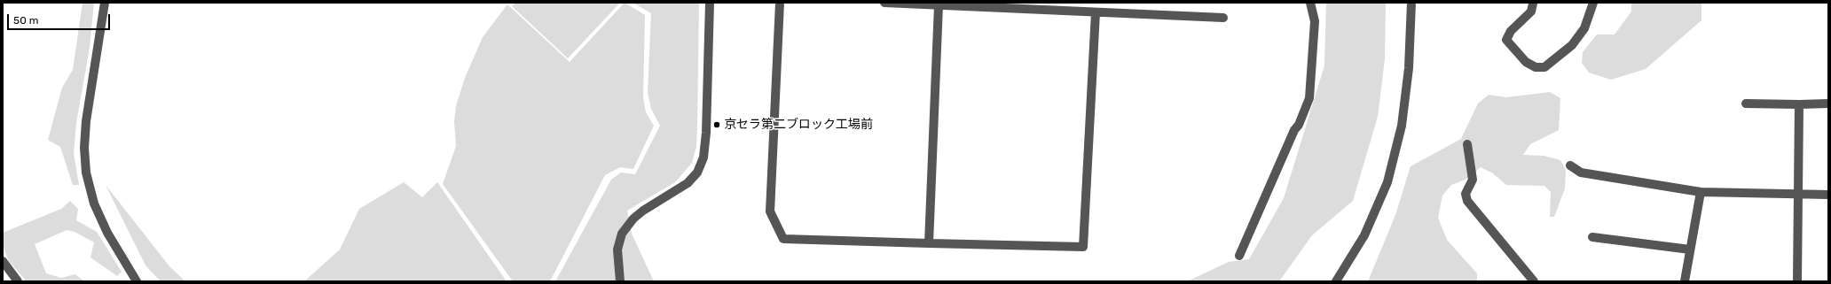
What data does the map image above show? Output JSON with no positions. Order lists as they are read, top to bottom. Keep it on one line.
{"places":["京セラ第二ブロック工場前"],"scale_bar":"50 m"}
